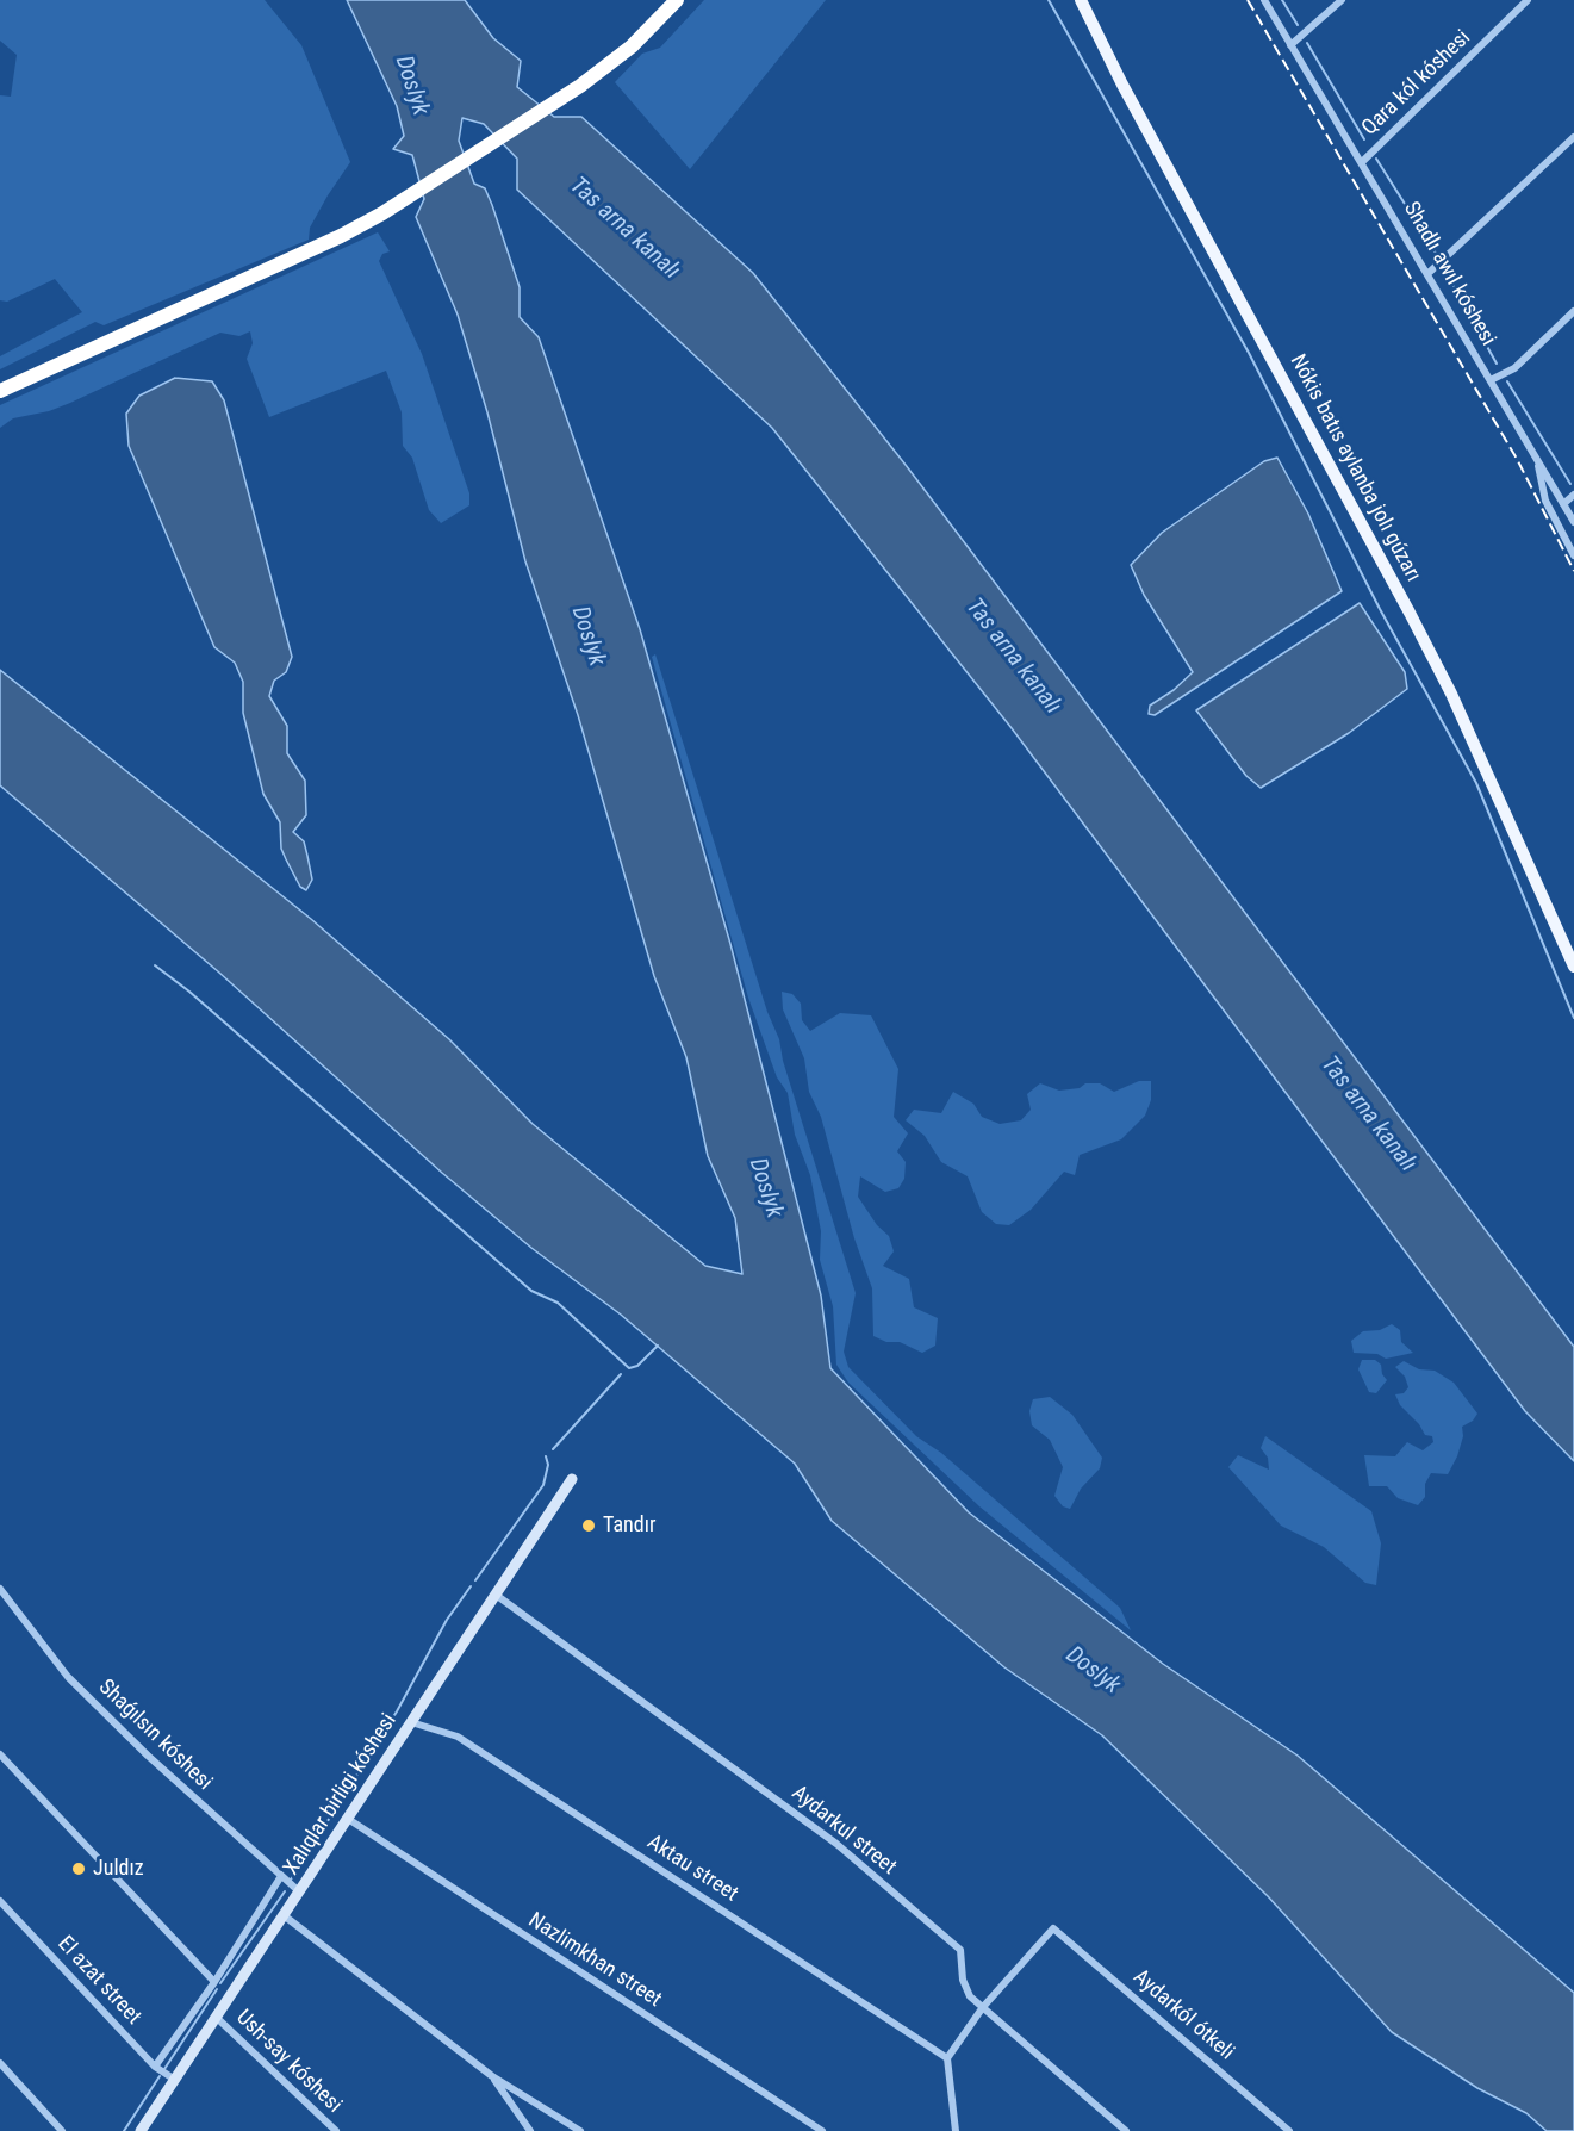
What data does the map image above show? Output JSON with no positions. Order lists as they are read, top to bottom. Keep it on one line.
{"streets":{"main road":["Nókis batıs aylanba jolı gúzarı"],"street":["Qara kól kóshesi","Shadlı awıl kóshesi","Shaǵılsın kóshesi","Xalıqlar birligi kóshesi","Aydarkul street","Aktau street","Nazlimkhan street","El azat street","Aydarkól ótkeli","Ush-say kóshesi"]},"crossings":[["Qara kól kóshesi","Shadlı awıl kóshesi"],["Shaǵılsın kóshesi","Xalıqlar birligi kóshesi"],["Xalıqlar birligi kóshesi","Aydarkul street"],["Xalıqlar birligi kóshesi","Aktau street"],["Xalıqlar birligi kóshesi","Nazlimkhan street"],["Xalıqlar birligi kóshesi","El azat street"],["Xalıqlar birligi kóshesi","Ush-say kóshesi"],["Aydarkul street","Aydarkól ótkeli"]],"water":["Doslyk","Tas arna kanalı"],"places":["Tandır","Juldız"]}
